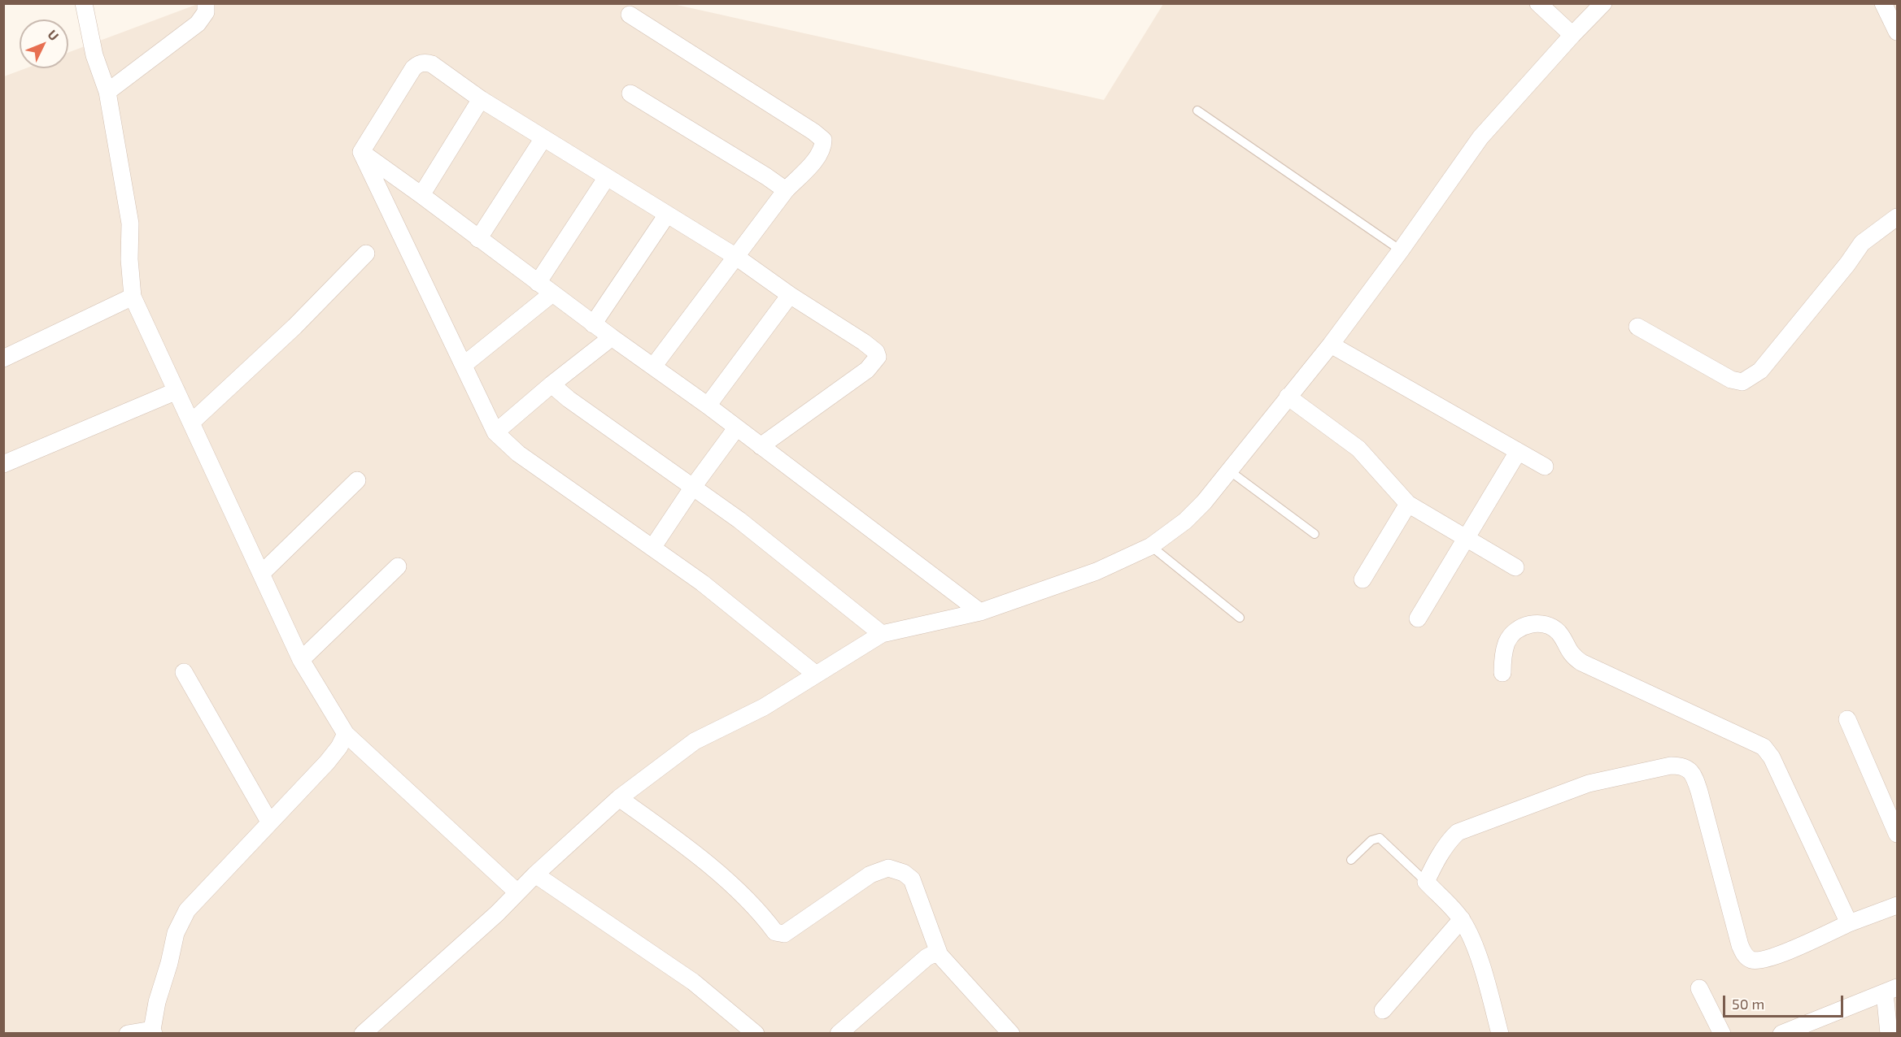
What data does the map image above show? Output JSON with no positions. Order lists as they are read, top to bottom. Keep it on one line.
{"scale_bar":"50 m","north":"top right"}
